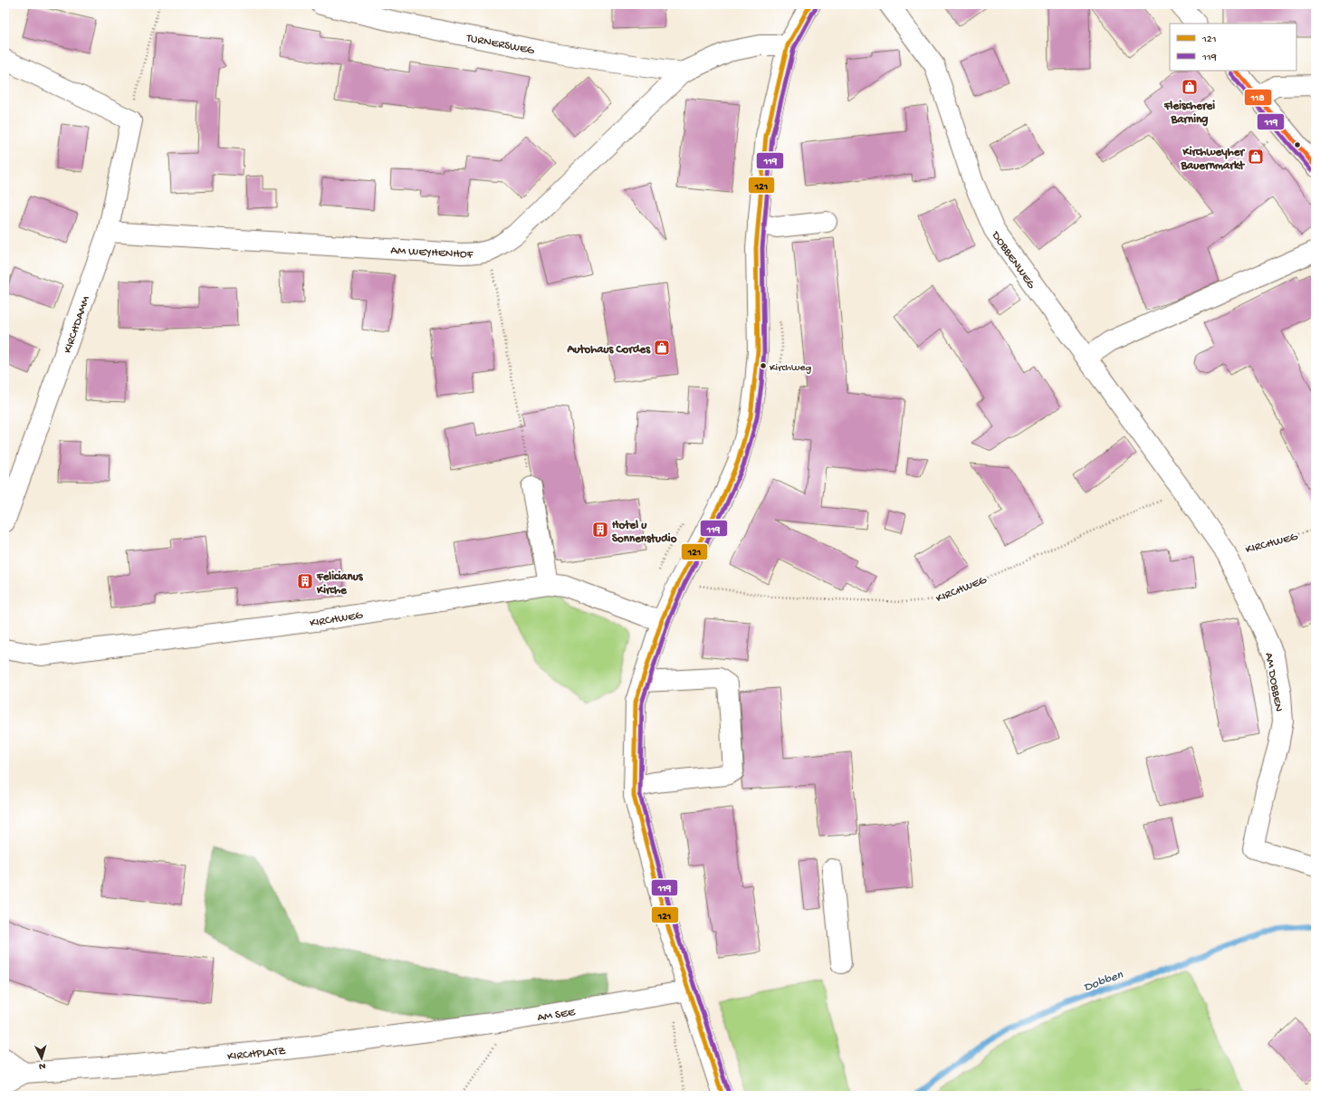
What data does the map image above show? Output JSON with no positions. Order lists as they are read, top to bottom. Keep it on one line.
{"streets":{"street":["TURNERSWEG","AM WEYHENHOF","DOBBENWEG","KIRCHDAMM","KIRCHWEG","AM DOBBEN","AM SEE","KIRCHPLATZ"]},"crossings":[["TURNERSWEG","AM WEYHENHOF"],["AM WEYHENHOF","KIRCHDAMM"],["DOBBENWEG","KIRCHWEG"],["DOBBENWEG","AM DOBBEN"],["KIRCHWEG","AM DOBBEN"],["AM SEE","KIRCHPLATZ"]],"water":["Dobben"],"places":{"shop":["Fleischerei Barning","Kirchweyher Bauernmarkt","Autohaus Cordes"],"other":["Kirchweg"],"building":["Hotel u Sonnenstudio","Felicianus Kirche"]},"lines":["transit line 121","transit line 119","transit line 118"],"legend":["121","119"],"north":"bottom"}
